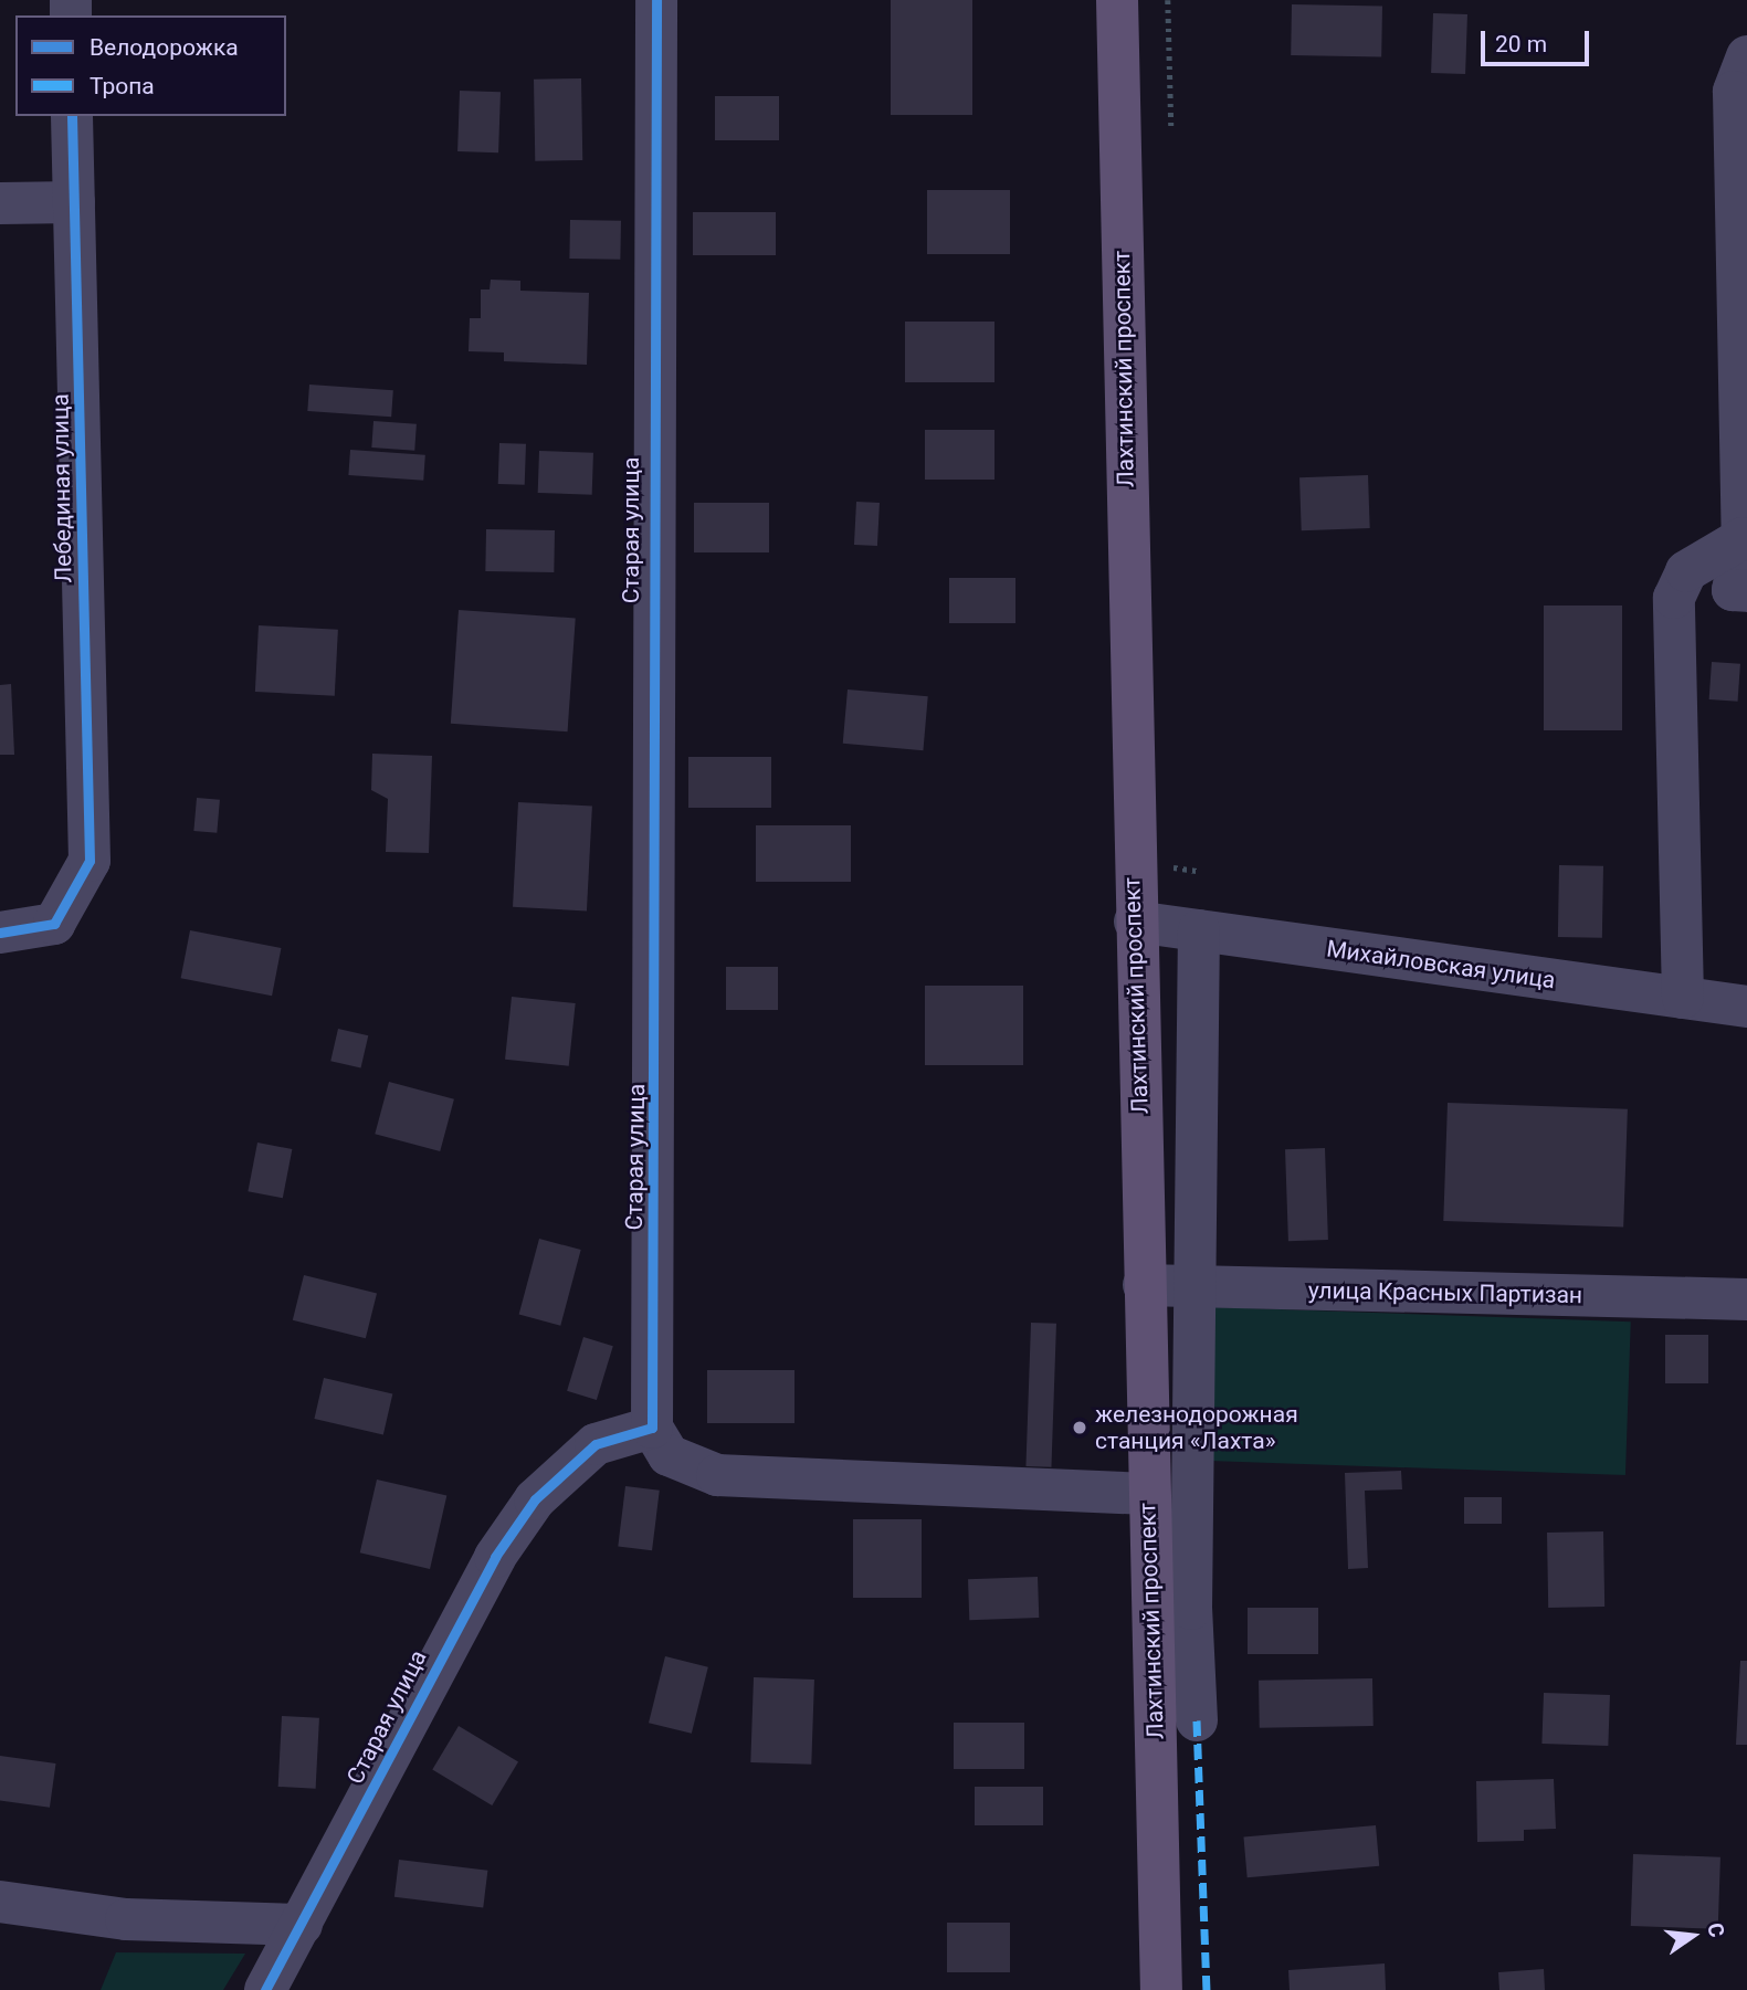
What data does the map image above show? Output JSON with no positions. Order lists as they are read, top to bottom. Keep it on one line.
{"streets":{"main road":["Лахтинский проспект"],"street":["Лебединая улица","Старая улица","Михайловская улица","улица Красных Партизан"]},"crossings":[["Лахтинский проспект","Михайловская улица"],["Лахтинский проспект","улица Красных Партизан"]],"places":["железнодорожная станция «Лахта»"],"legend":["Велодорожка","Тропа"],"scale_bar":"20 m","north":"right"}
